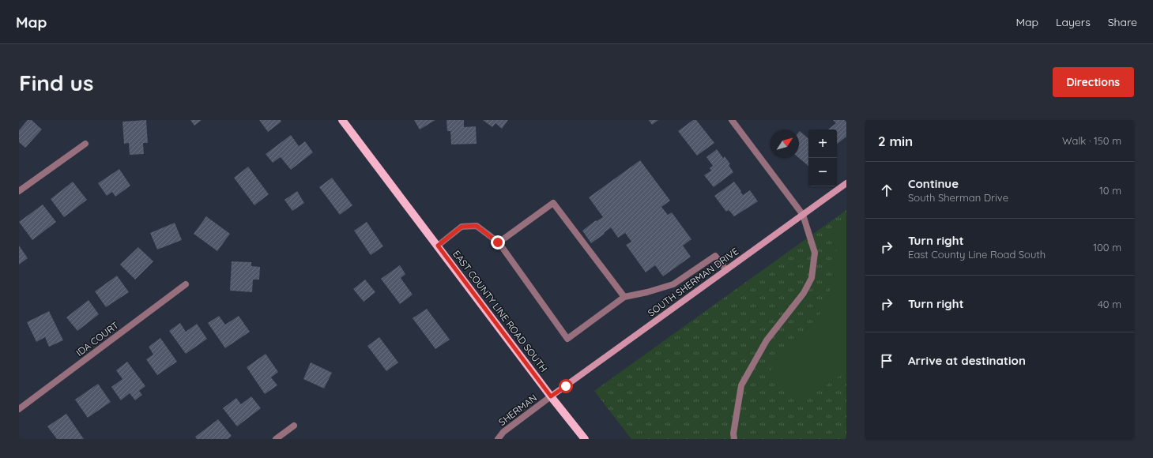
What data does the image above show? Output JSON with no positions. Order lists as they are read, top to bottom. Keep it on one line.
{"streets":{"main road":["EAST COUNTY LINE ROAD SOUTH"],"street":["SOUTH SHERMAN DRIVE","IDA COURT","SHERMAN"]},"crossings":[["SOUTH SHERMAN DRIVE","EAST COUNTY LINE ROAD SOUTH"],["SOUTH SHERMAN DRIVE","SHERMAN"],["EAST COUNTY LINE ROAD SOUTH","SHERMAN"]],"north":"top right","page":{"header":"Map","nav":["Map","Layers","Share"],"buttons":"Directions","title":"Find us","heading":["2 min","Walk · 150 m"],"map_buttons":["+","−"],"list":[["Continue","South Sherman Drive","10 m"],["Turn right","East County Line Road South","100 m"],["Turn right","40 m"],"Arrive at destination"]}}
